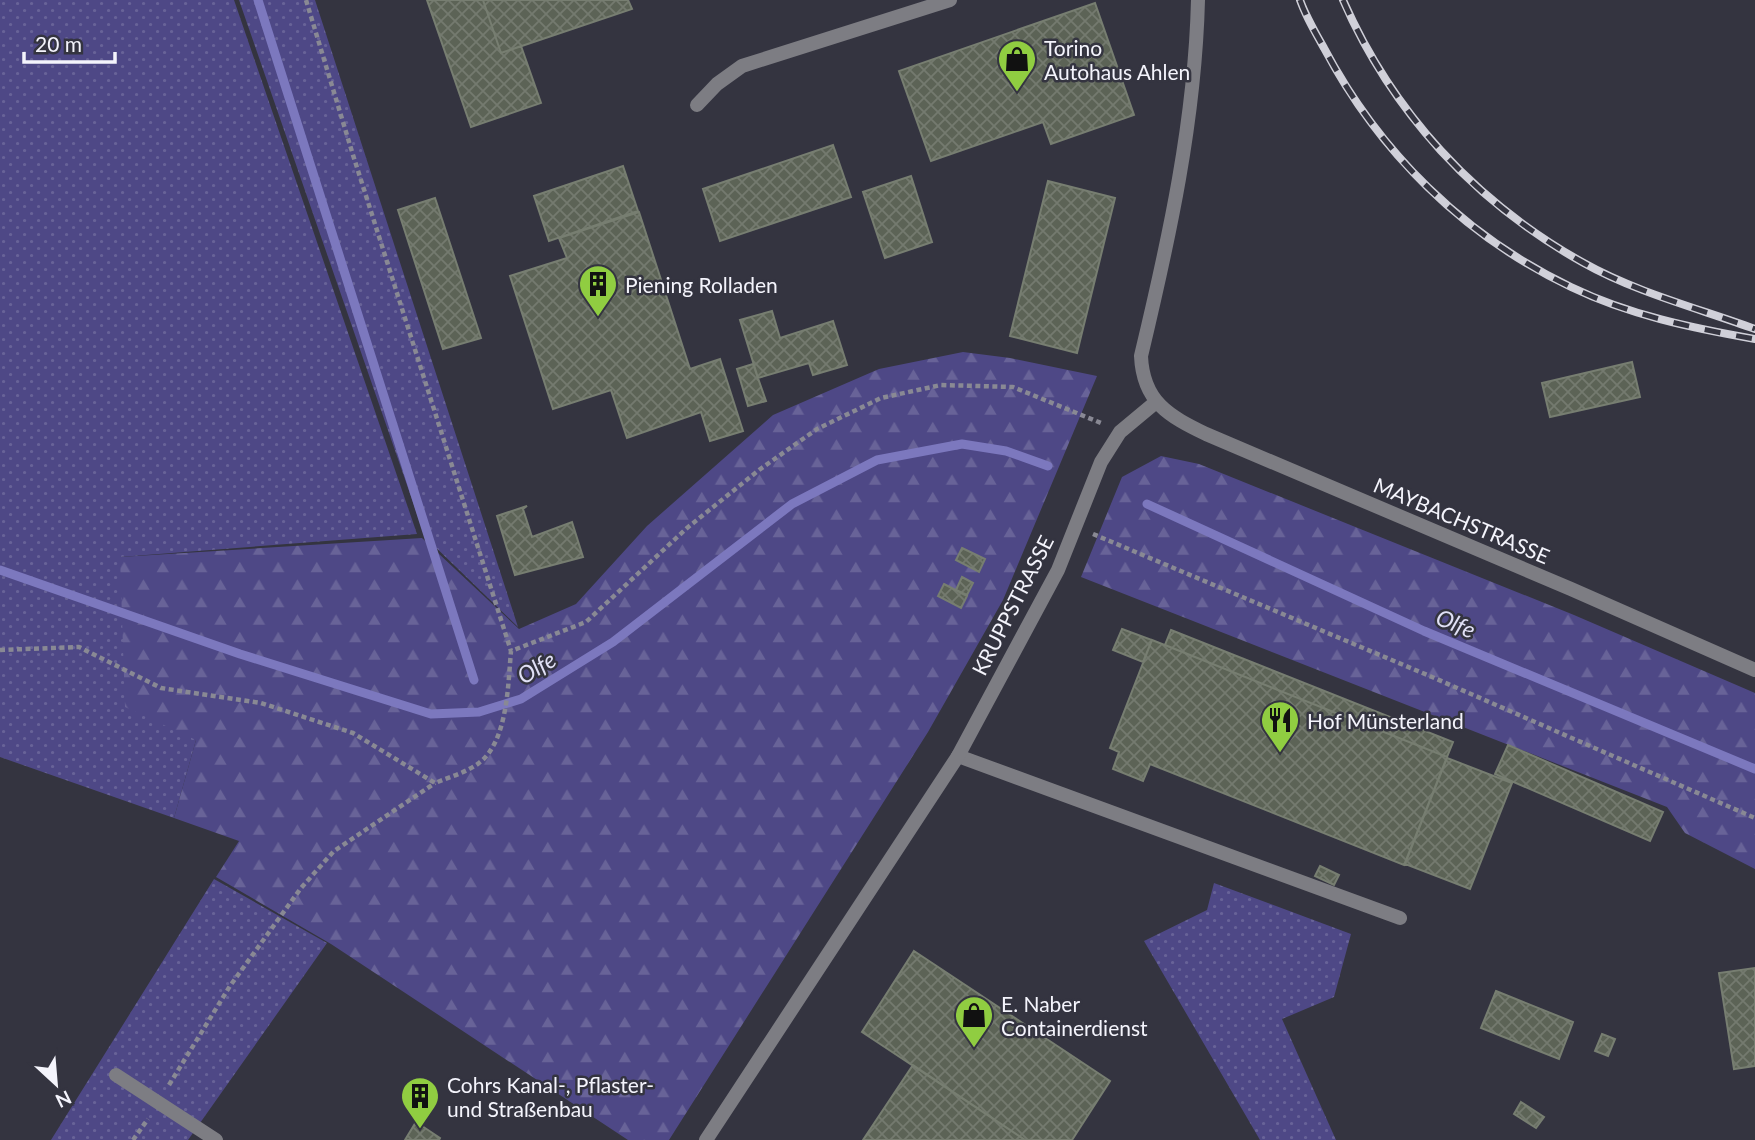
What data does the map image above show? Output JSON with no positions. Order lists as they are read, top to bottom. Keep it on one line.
{"streets":{"street":["MAYBACHSTRASSE","KRUPPSTRASSE"]},"crossings":[["MAYBACHSTRASSE","KRUPPSTRASSE"]],"water":["Olfe"],"places":{"shop":["Torino Autohaus Ahlen","E. Naber Containerdienst"],"building":["Piening Rolladen","Cohrs Kanal-, Pflaster- und Straßenbau"],"restaurant":["Hof Münsterland"]},"scale_bar":"20 m","north":"bottom right"}
